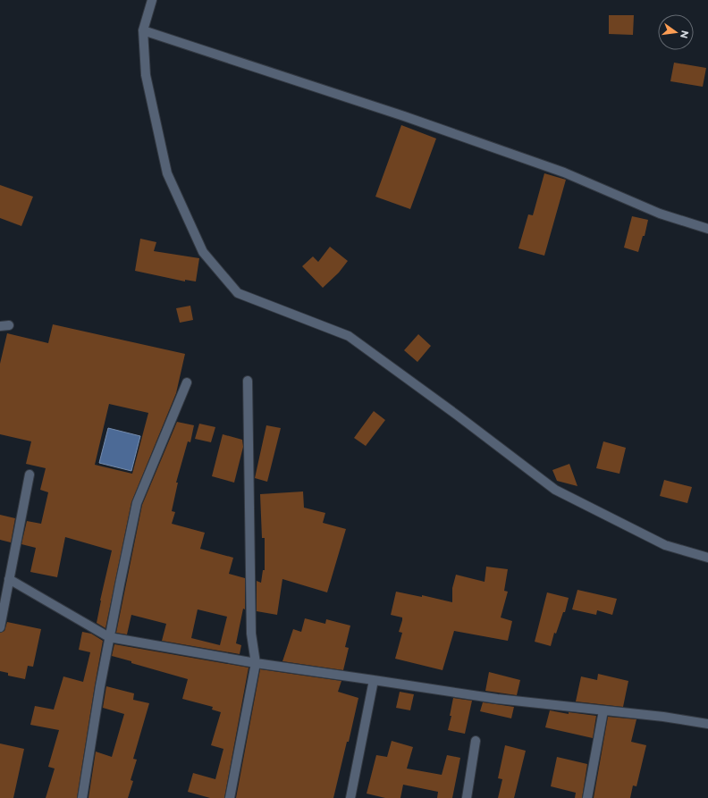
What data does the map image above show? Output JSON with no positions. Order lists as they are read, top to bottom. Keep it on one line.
{"north":"right"}
